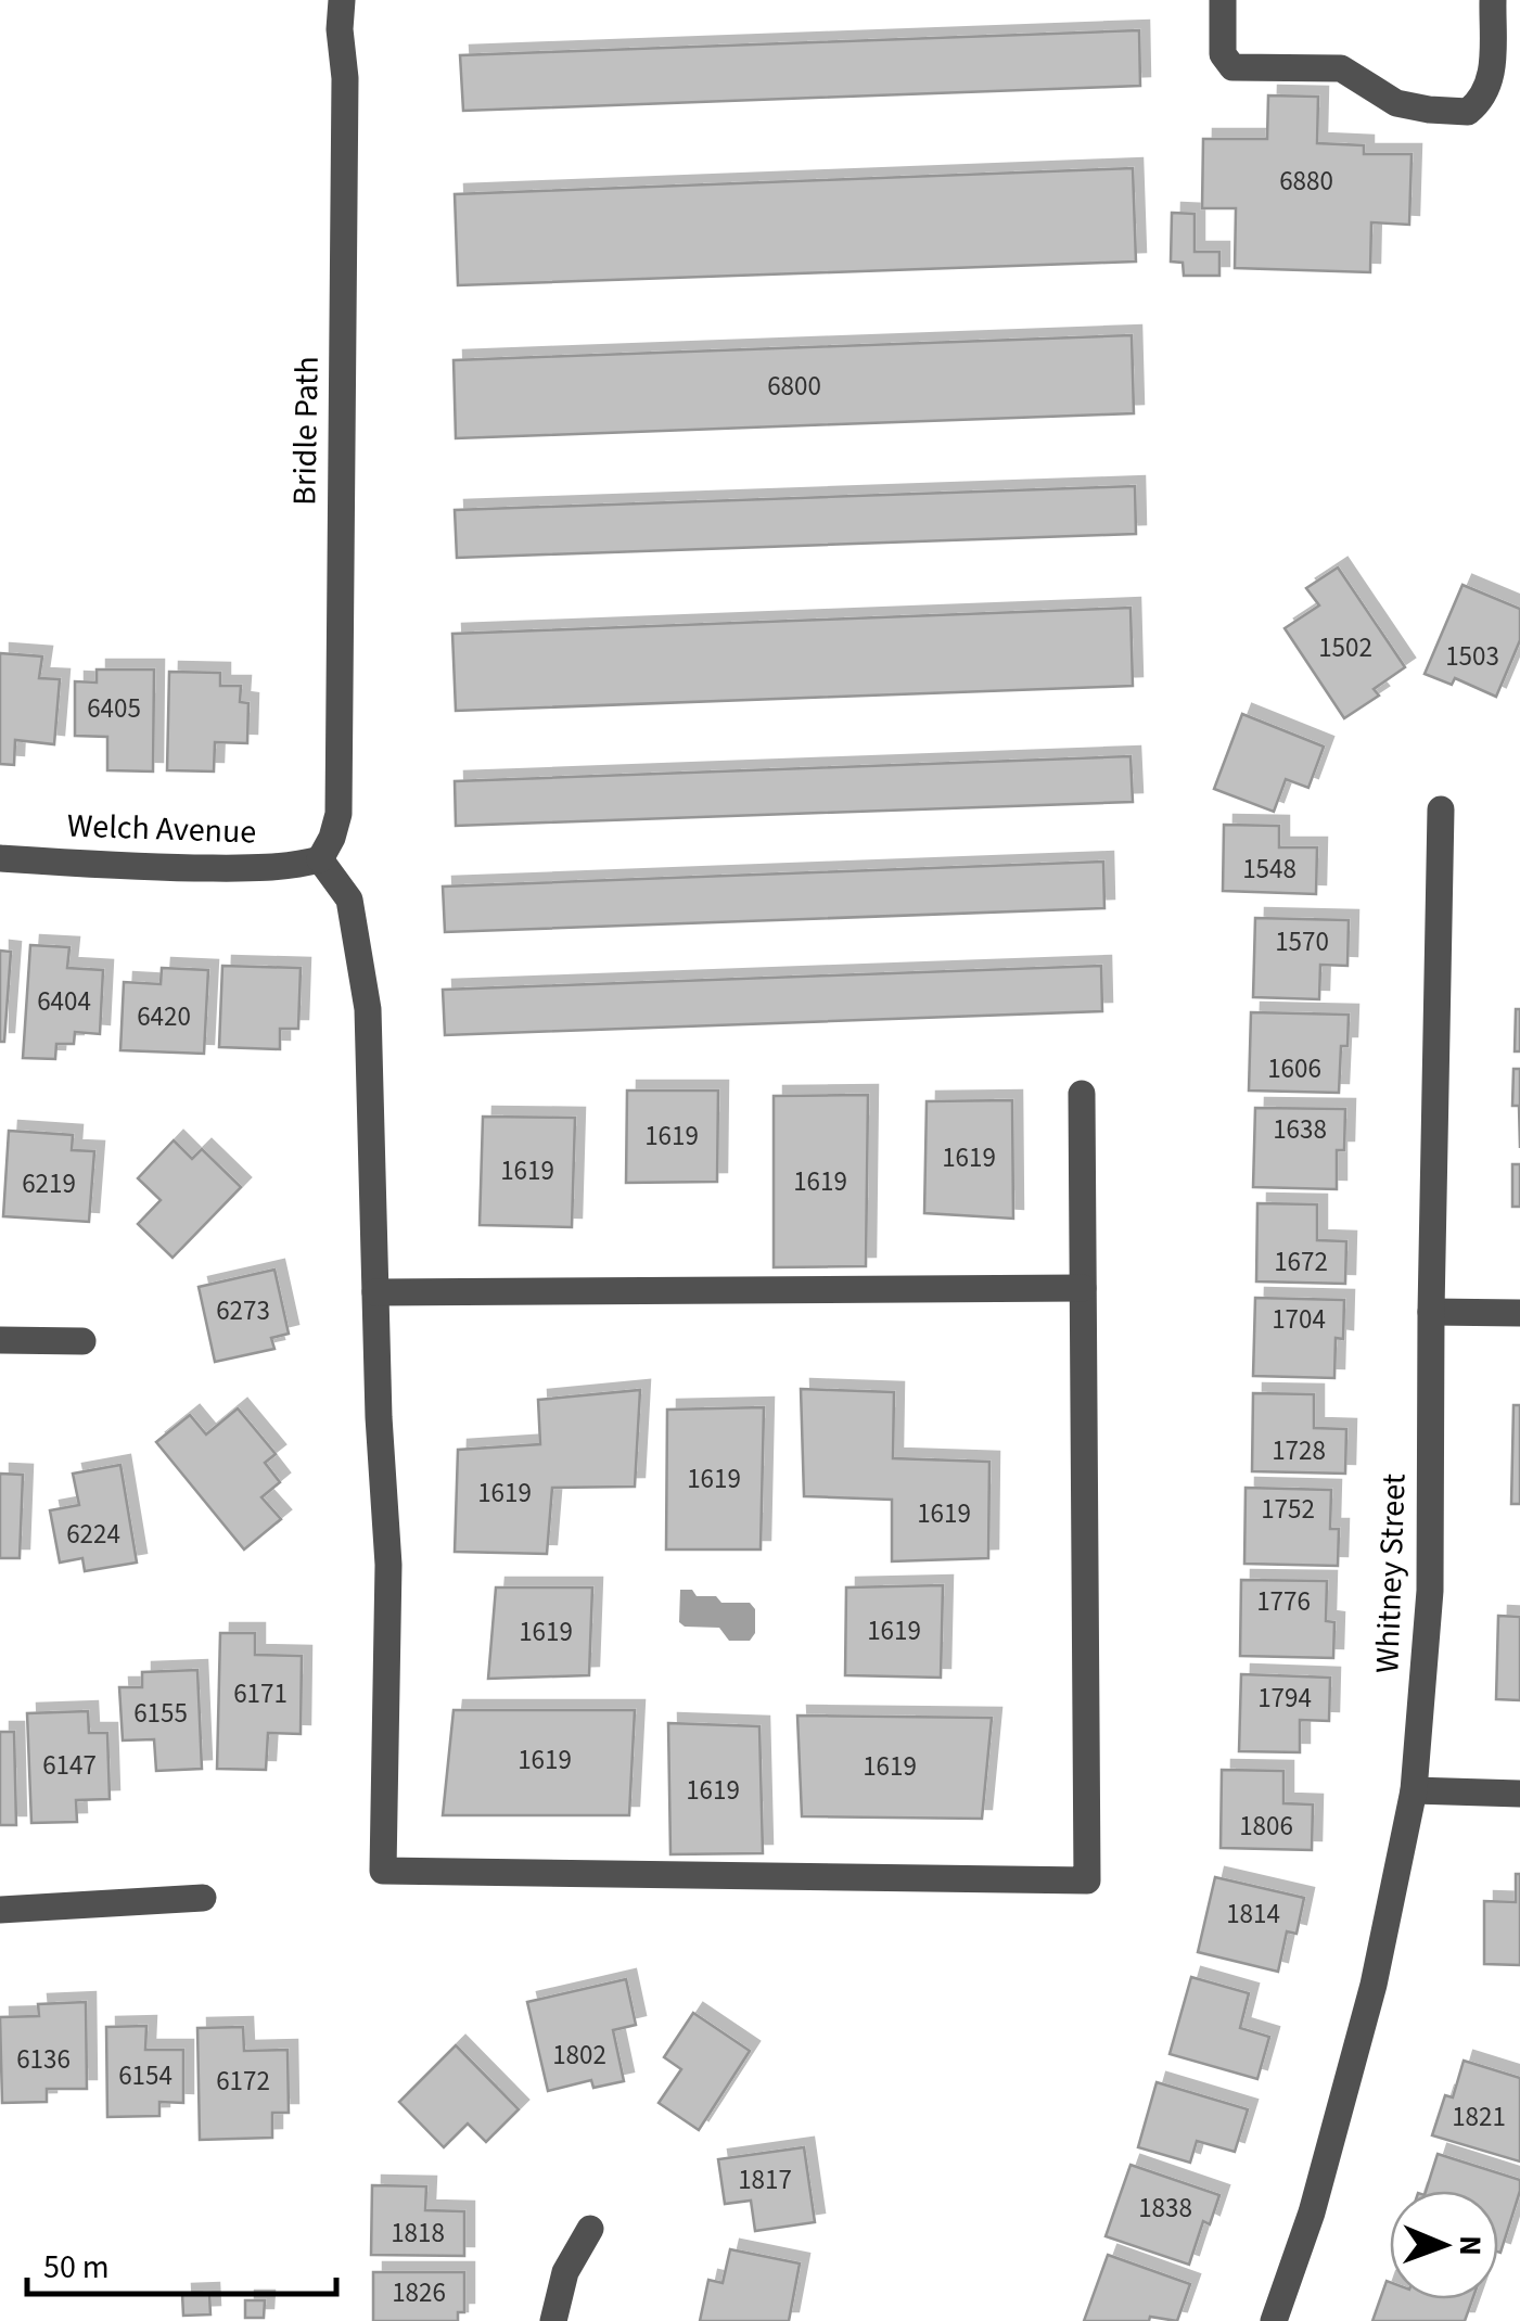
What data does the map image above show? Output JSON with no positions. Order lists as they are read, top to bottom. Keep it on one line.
{"streets":{"street":["Bridle Path","Welch Avenue","Whitney Street"]},"crossings":[["Bridle Path","Welch Avenue"]],"house_numbers":["6880","6800","1502","1503","6405","1548","1570","6404","6420","1606","1638","1619","1619","1619","1619","6219","1672","6273","1704","1728","1619","1619","1752","1619","6224","1776","1619","1619","6171","1794","6155","1619","6147","1619","1619","1806","1814","1802","6136","6154","6172","1821","1817","1838","1818","1826"],"scale_bar":"50 m","north":"right"}
